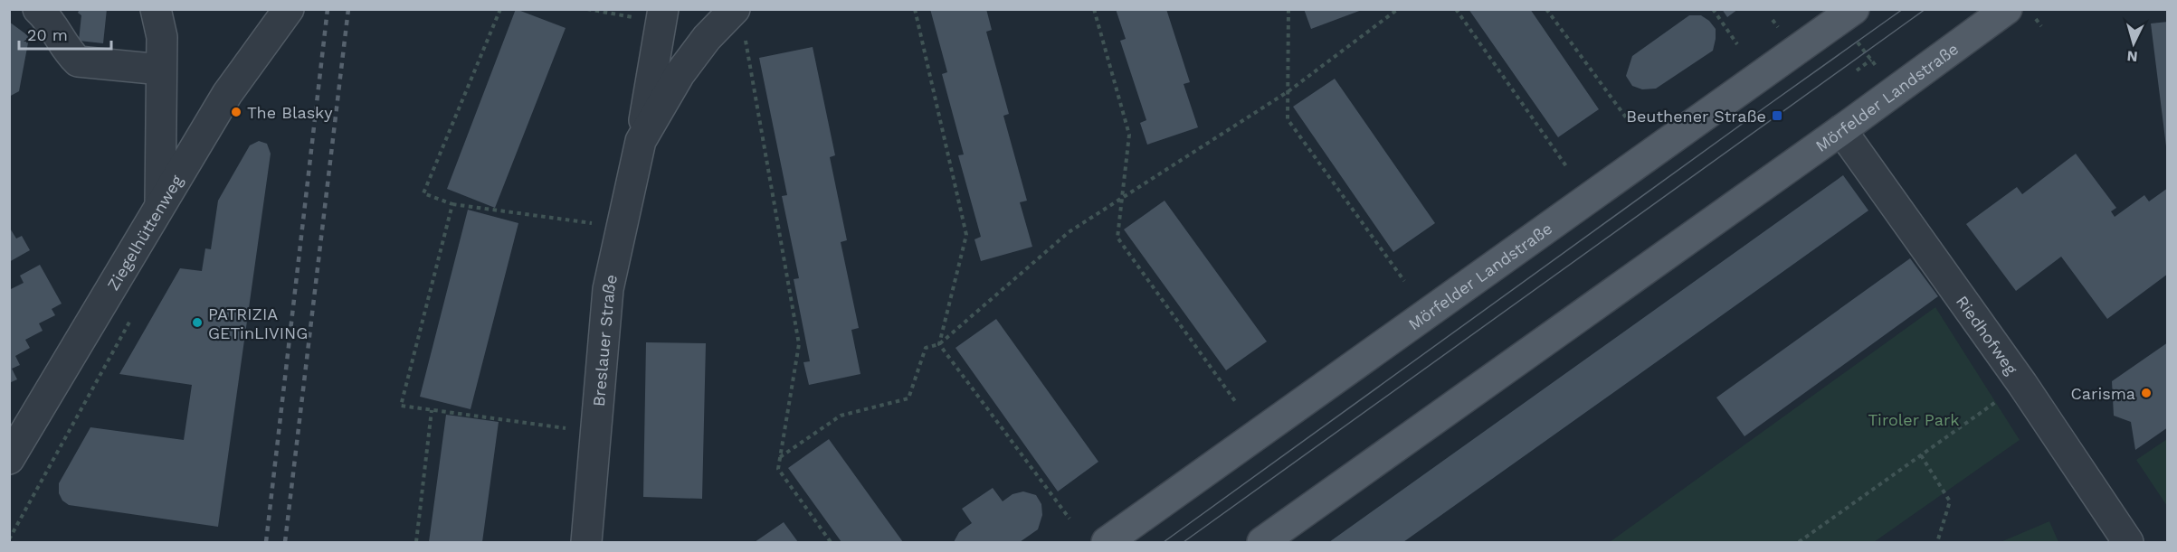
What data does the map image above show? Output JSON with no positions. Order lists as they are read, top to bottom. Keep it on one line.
{"streets":{"main road":["Mörfelder Landstraße"],"street":["Ziegelhüttenweg","Riedhofweg","Breslauer Straße"]},"crossings":[["Mörfelder Landstraße","Riedhofweg"]],"parks":["Tiroler Park"],"places":{"other":["The Blasky","PATRIZIA GETinLIVING","Carisma"],"transit":["Beuthener Straße"]},"scale_bar":"20 m","north":"bottom"}
